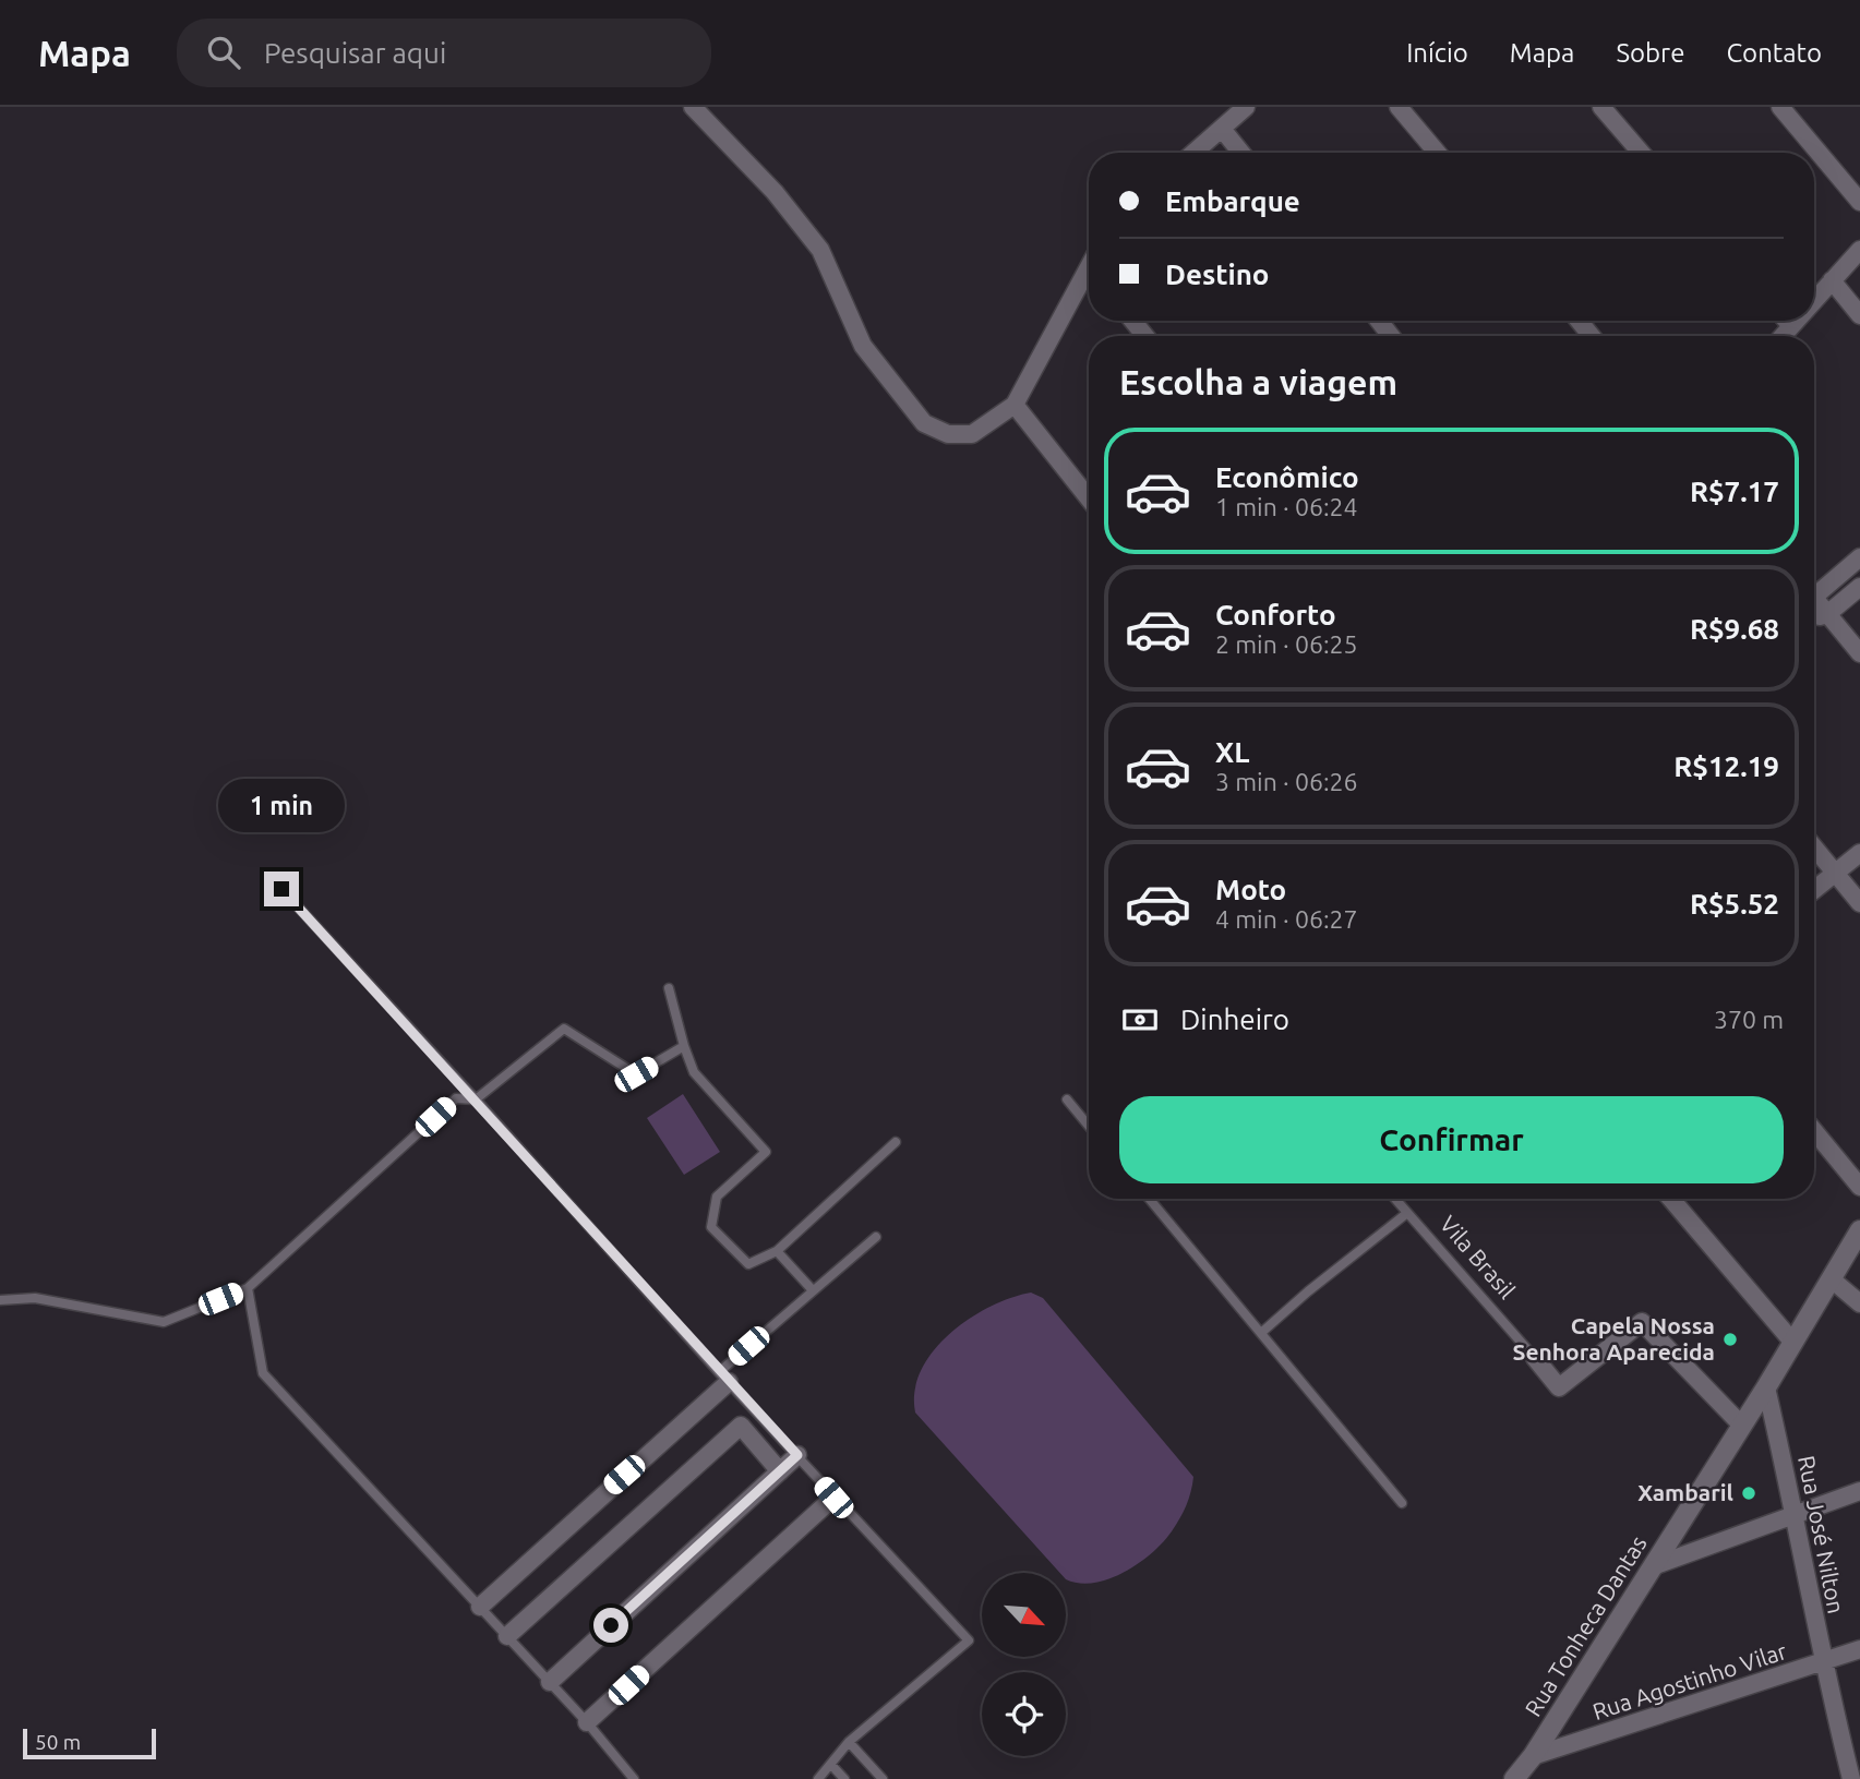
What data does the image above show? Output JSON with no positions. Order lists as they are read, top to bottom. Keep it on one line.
{"streets":{"street":["Vila Brasil","Rua José Nilton","Rua Tonheca Dantas","Rua Agostinho Vilar"]},"crossings":[["Vila Brasil","Rua Tonheca Dantas"],["Rua José Nilton","Rua Tonheca Dantas"],["Rua José Nilton","Rua Agostinho Vilar"],["Rua Tonheca Dantas","Rua Agostinho Vilar"]],"places":["Capela Nossa Senhora Aparecida","Xambaril"],"scale_bar":"50 m","north":"bottom right","page":{"header":"Mapa","search":"Pesquisar aqui","nav":["Início","Mapa","Sobre","Contato"],"banner":["Embarque","Destino"],"heading":"Escolha a viagem","list":[{"name":"Econômico","note":"1 min · 06:24","value":"R$7.17"},{"name":"Conforto","note":"2 min · 06:25","value":"R$9.68"},{"name":"XL","note":"3 min · 06:26","value":"R$12.19"},{"name":"Moto","note":"4 min · 06:27","value":"R$5.52"}],"bubble":"1 min","pay":["Dinheiro","370 m"],"buttons":"Confirmar","scale":"50 m"}}
